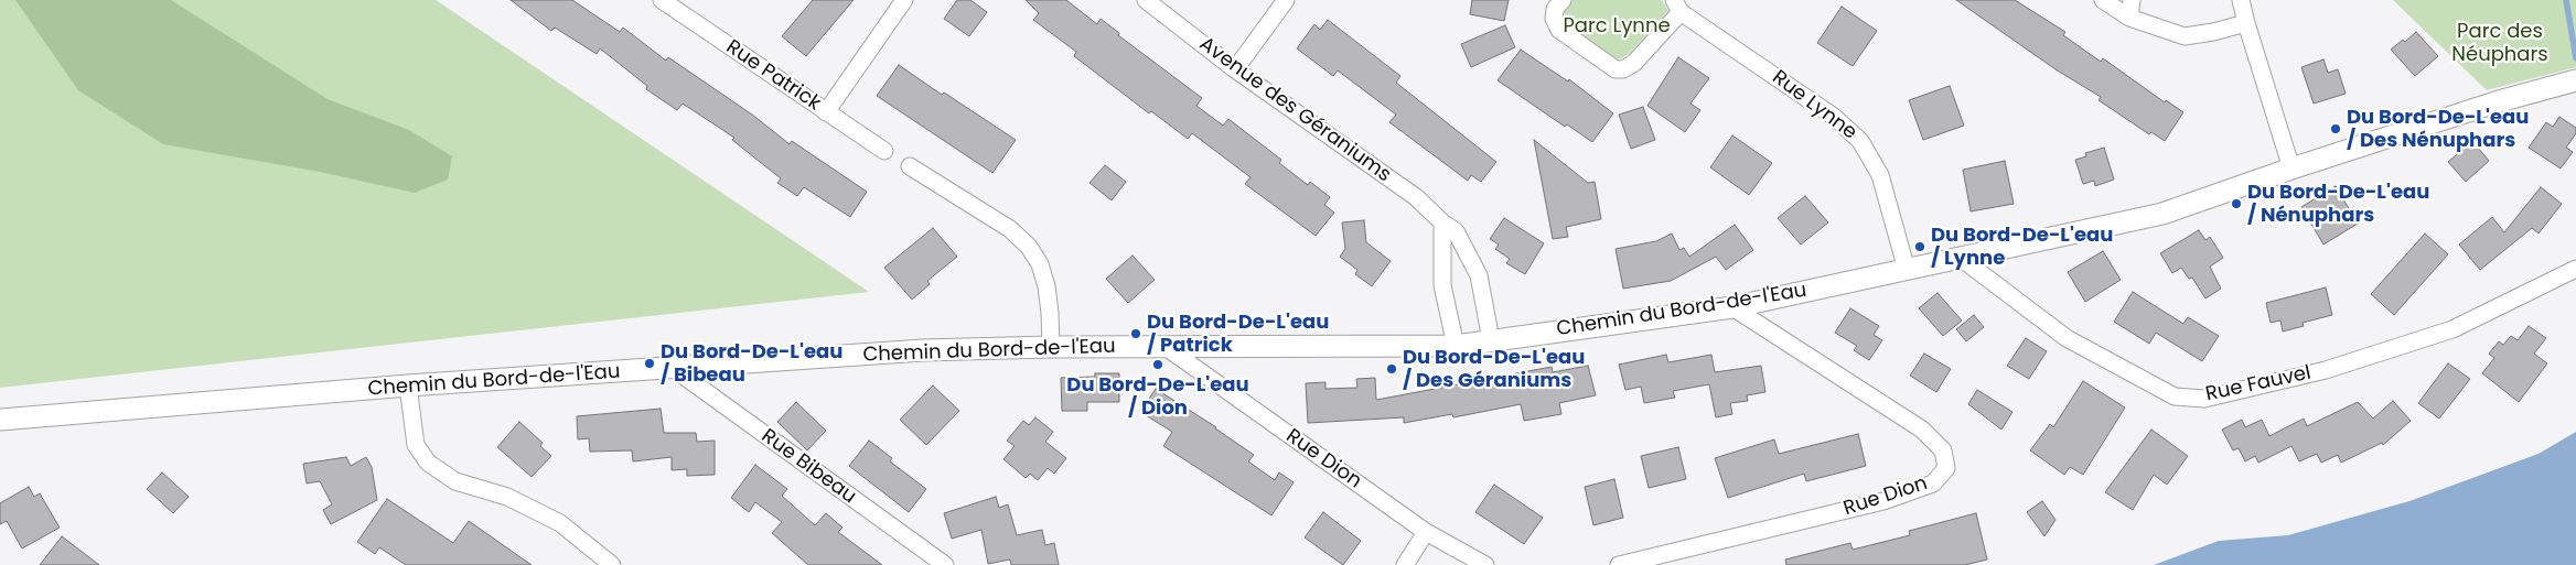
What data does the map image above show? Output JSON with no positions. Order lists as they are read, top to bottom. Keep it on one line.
{"streets":{"street":["Rue Patrick","Rue Lynne","Avenue des Géraniums","Chemin du Bord-de-l'Eau","Rue Fauvel","Rue Dion","Rue Bibeau"]},"crossings":[["Rue Lynne","Chemin du Bord-de-l'Eau"],["Avenue des Géraniums","Chemin du Bord-de-l'Eau"],["Chemin du Bord-de-l'Eau","Rue Fauvel"],["Chemin du Bord-de-l'Eau","Rue Dion"],["Chemin du Bord-de-l'Eau","Rue Bibeau"]],"parks":["Parc Lynne","Parc des Néuphars"],"places":["Du Bord-De-L'eau / Des Nénuphars","Du Bord-De-L'eau / Nénuphars","Du Bord-De-L'eau / Lynne","Du Bord-De-L'eau / Patrick","Du Bord-De-L'eau / Bibeau","Du Bord-De-L'eau / Dion","Du Bord-De-L'eau / Des Géraniums"]}
